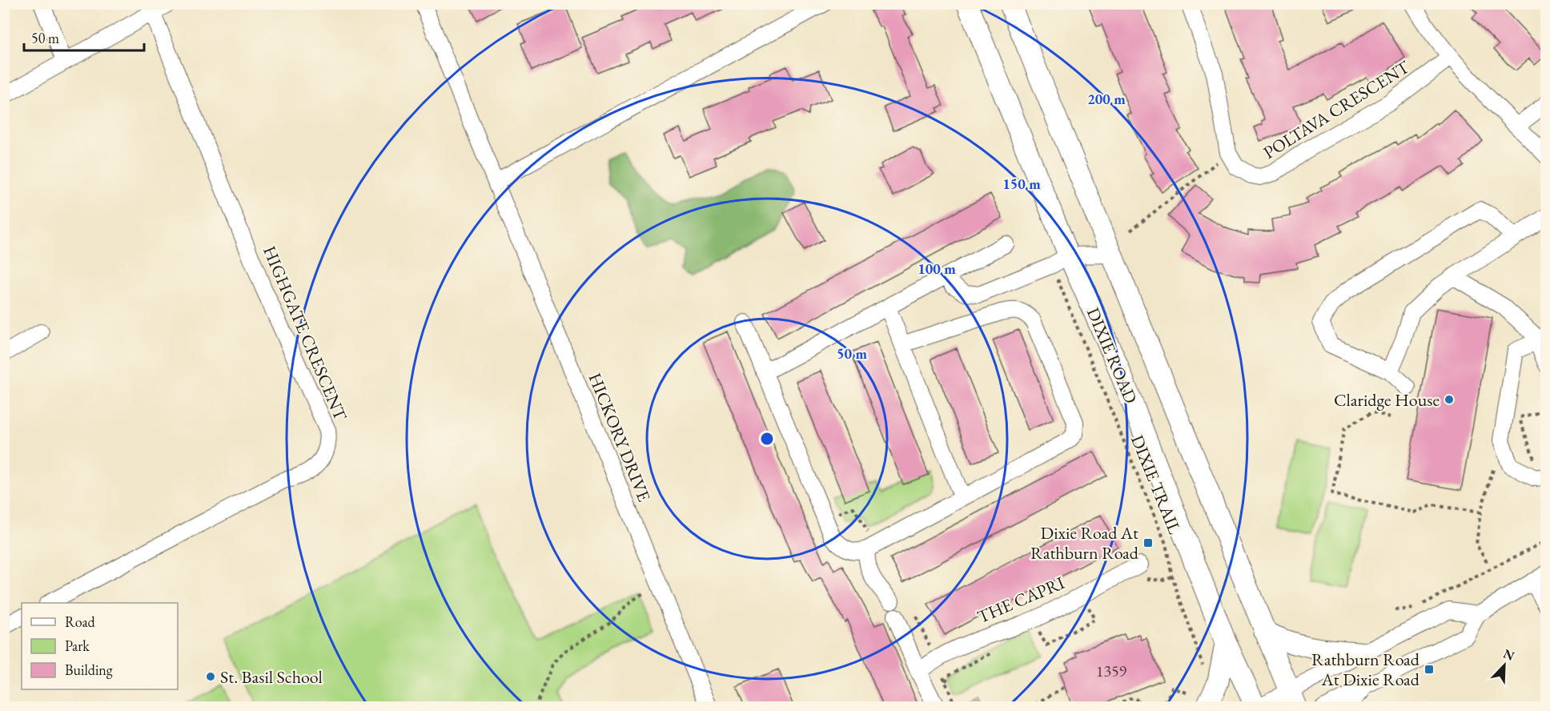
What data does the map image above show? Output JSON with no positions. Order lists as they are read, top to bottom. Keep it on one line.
{"streets":{"main road":["DIXIE ROAD"],"street":["POLTAVA CRESCENT","HIGHGATE CRESCENT","HICKORY DRIVE","THE CAPRI"],"path":["DIXIE TRAIL"]},"places":{"other":["Claridge House","St. Basil School"],"transit":["Dixie Road At Rathburn Road","Rathburn Road At Dixie Road"]},"house_numbers":["1359"],"legend":["Road","Park","Building"],"scale_bar":"50 m","north":"top right","rings":["200 m","150 m","100 m","50 m"]}
